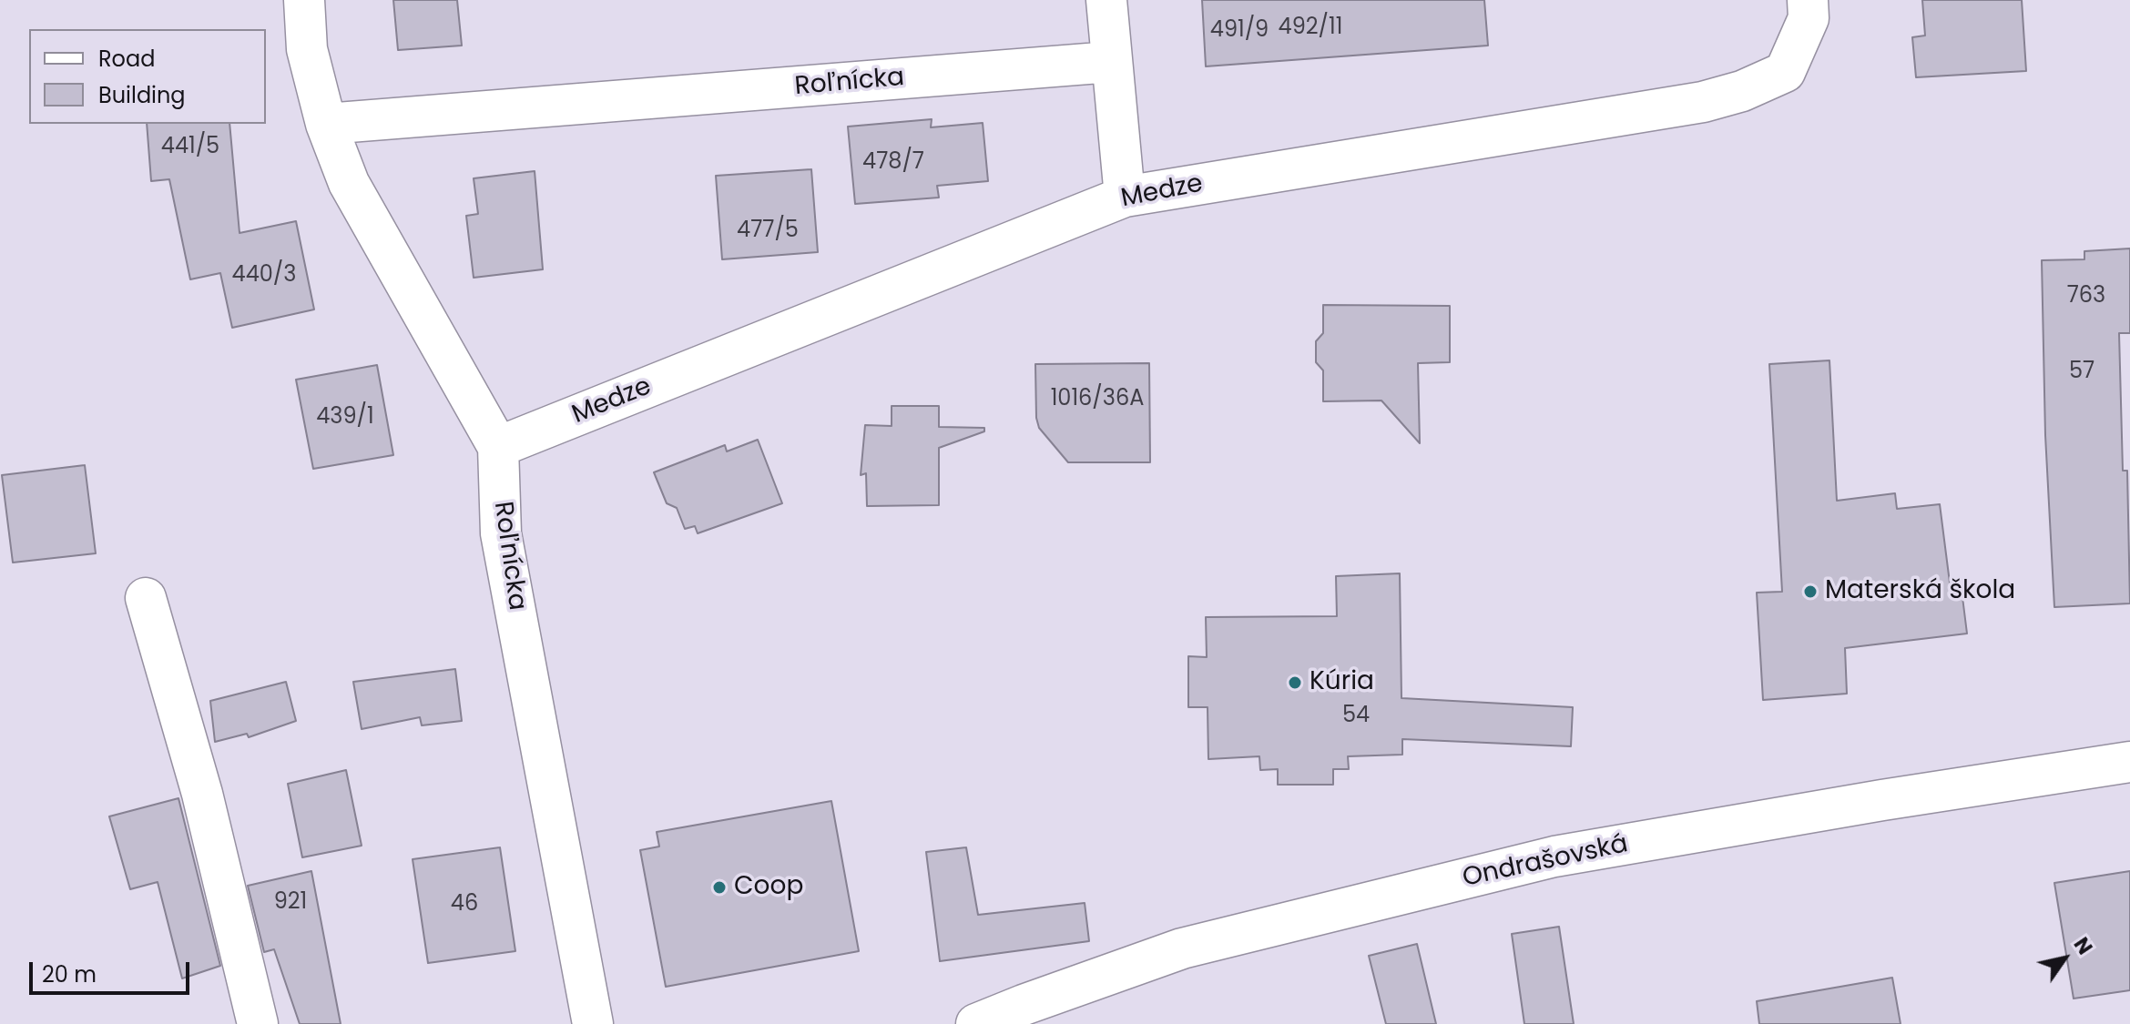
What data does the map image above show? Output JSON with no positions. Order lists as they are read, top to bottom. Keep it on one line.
{"streets":{"street":["Roľnícka","Medze","Ondrašovská"]},"crossings":[["Roľnícka","Medze"]],"places":["Materská škola","Kúria","Coop"],"house_numbers":["492/11","491/9","441/5","478/7","477/5","440/3","763","57","1016/36A","439/1","54","921","46"],"legend":["Road","Building"],"scale_bar":"20 m","north":"top right"}
